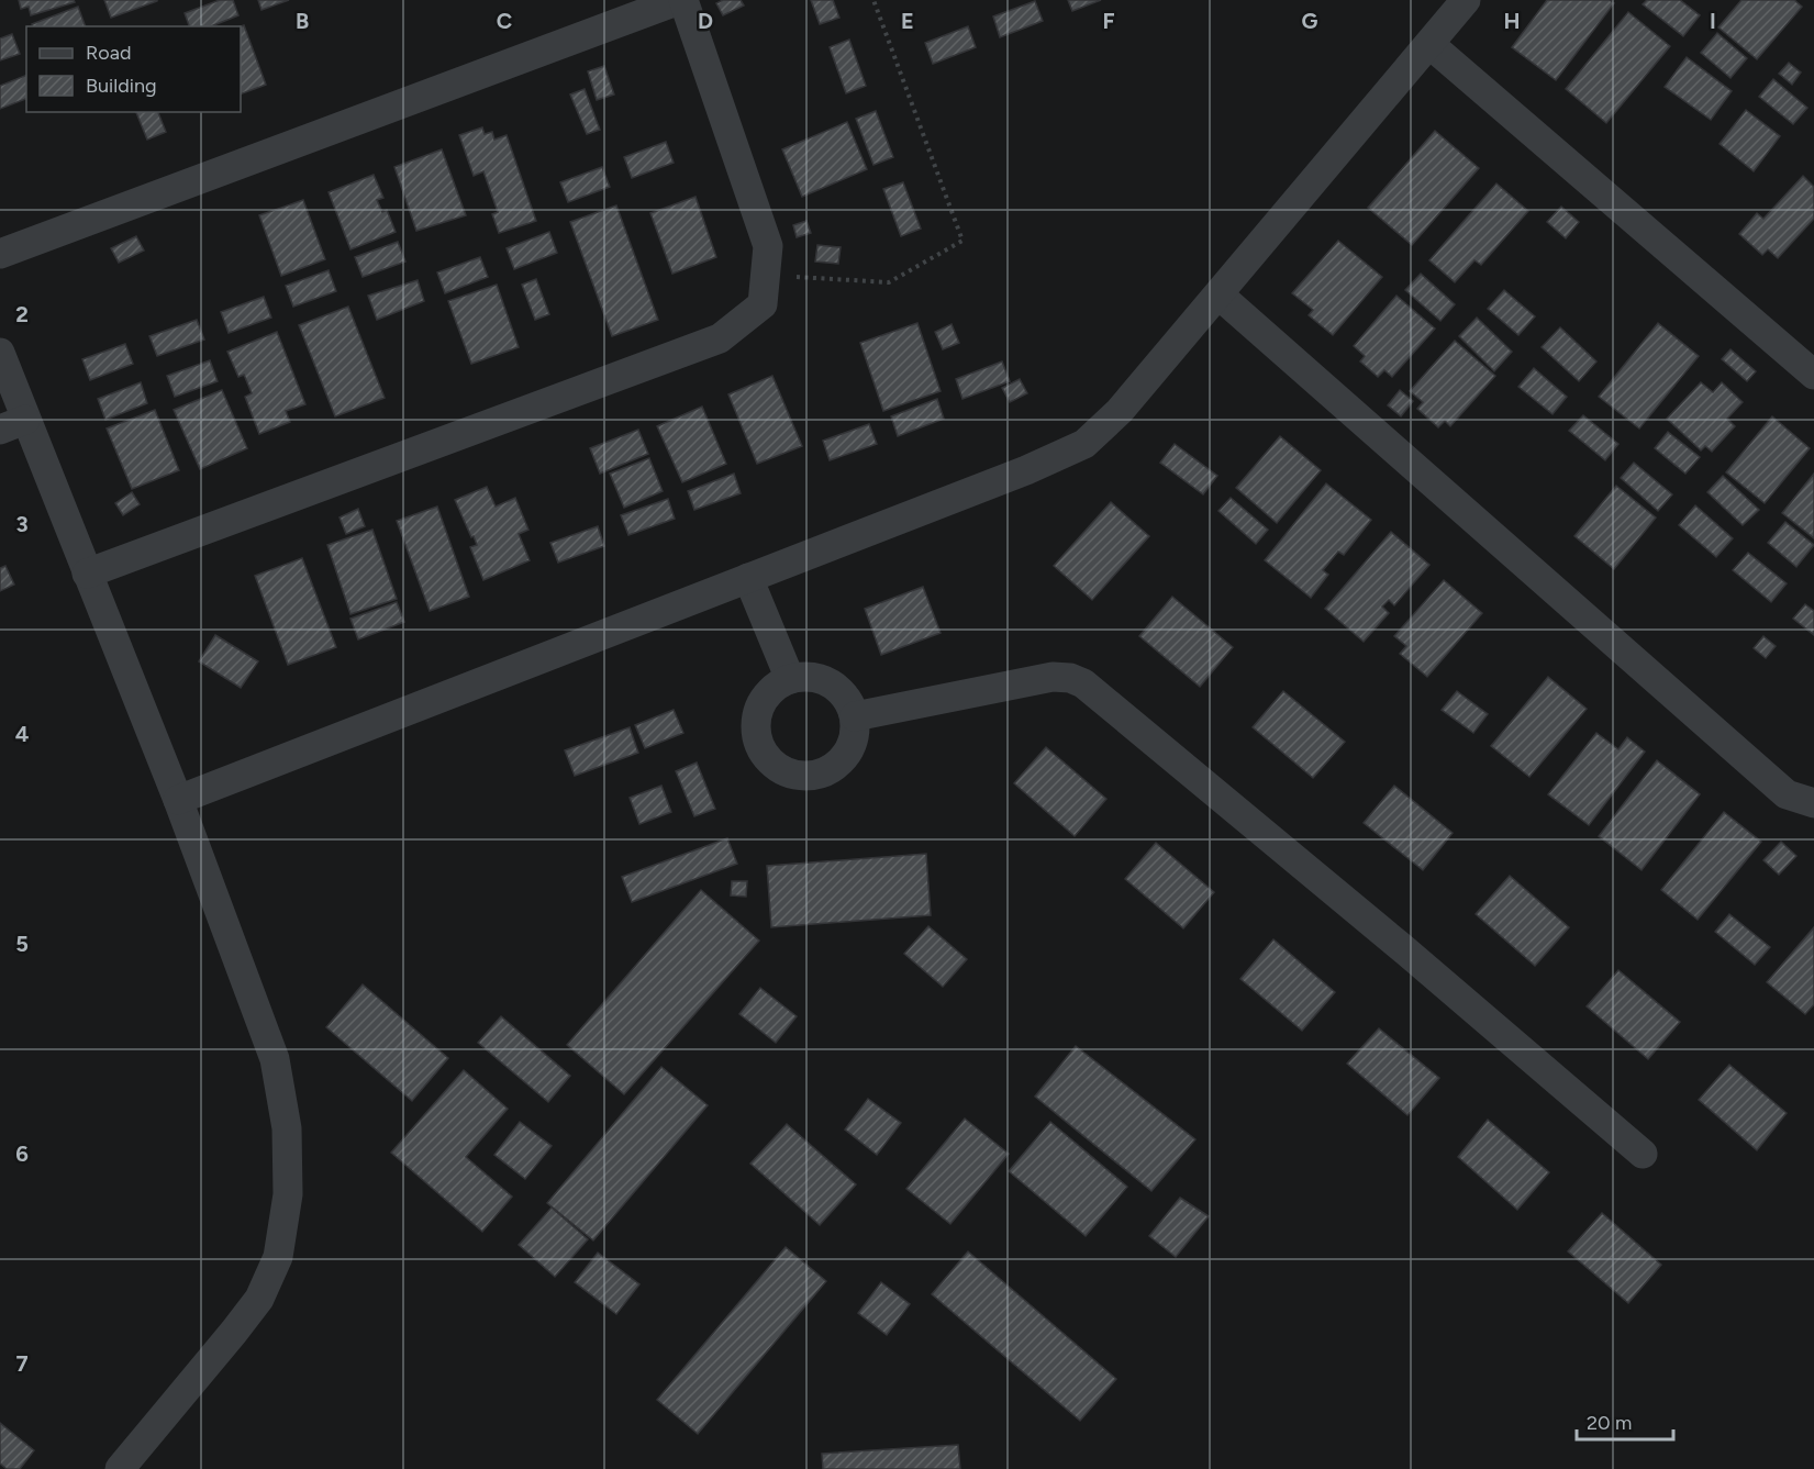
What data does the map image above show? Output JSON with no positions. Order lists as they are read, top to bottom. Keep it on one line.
{"legend":["Road","Building"],"scale_bar":"20 m","grid":{"columns":["B","C","D","E","F","G","H","I"],"rows":["2","3","4","5","6","7"]}}
